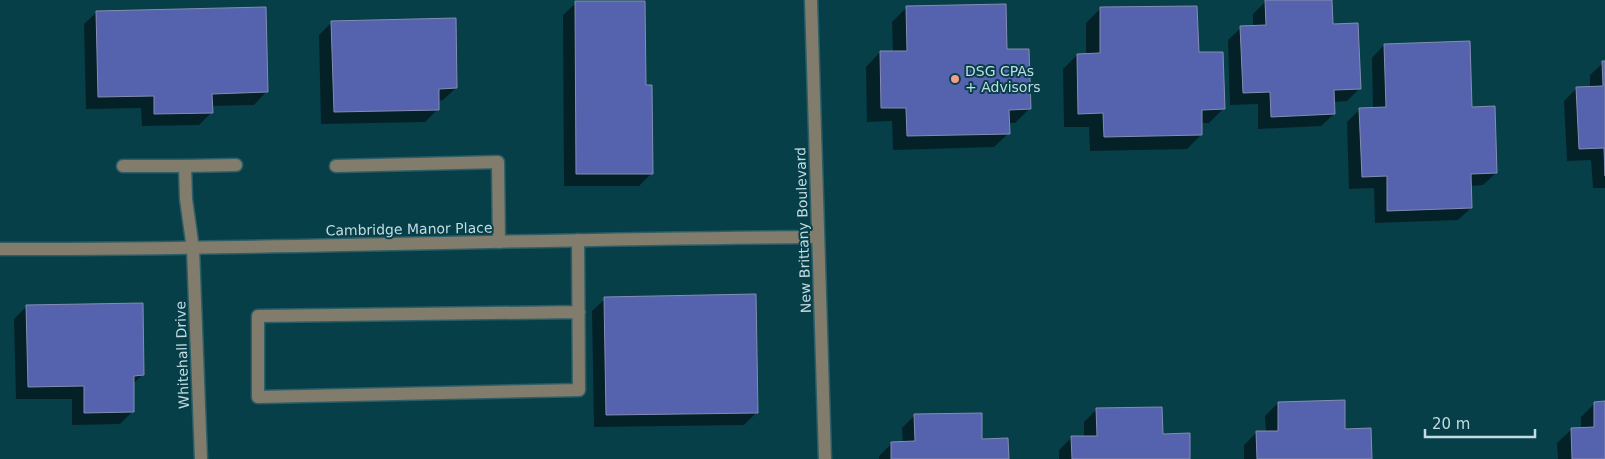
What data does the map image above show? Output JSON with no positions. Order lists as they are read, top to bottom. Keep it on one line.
{"streets":{"street":["Cambridge Manor Place","New Brittany Boulevard","Whitehall Drive"]},"crossings":[["Cambridge Manor Place","New Brittany Boulevard"],["Cambridge Manor Place","Whitehall Drive"]],"places":["DSG CPAs + Advisors"],"scale_bar":"20 m"}
